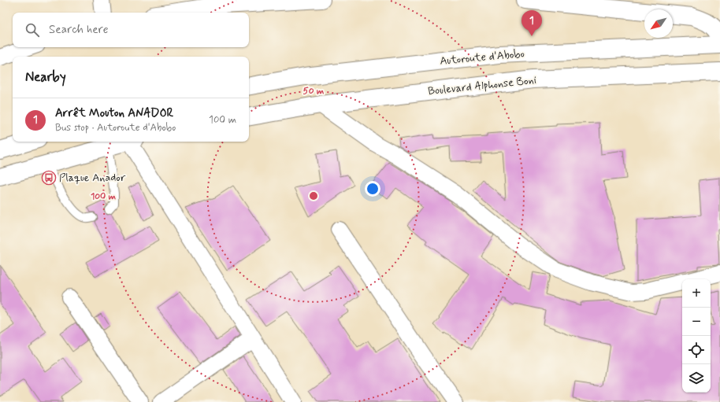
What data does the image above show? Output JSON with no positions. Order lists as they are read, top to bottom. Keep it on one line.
{"streets":{"main road":["Autoroute d'Abobo","Boulevard Alphonse Boni"]},"places":{"bus stop":["Plaque Anador"]},"north":"bottom left","page":{"pins":"1","search":"Search here","heading":"Nearby","list":[{"mark":"1","name":"Arrêt Mouton ANADOR","note":"Bus stop · Autoroute d'Abobo","value":"100 m"}],"map_buttons":["+","−"]},"rings":["50 m","100 m"]}
